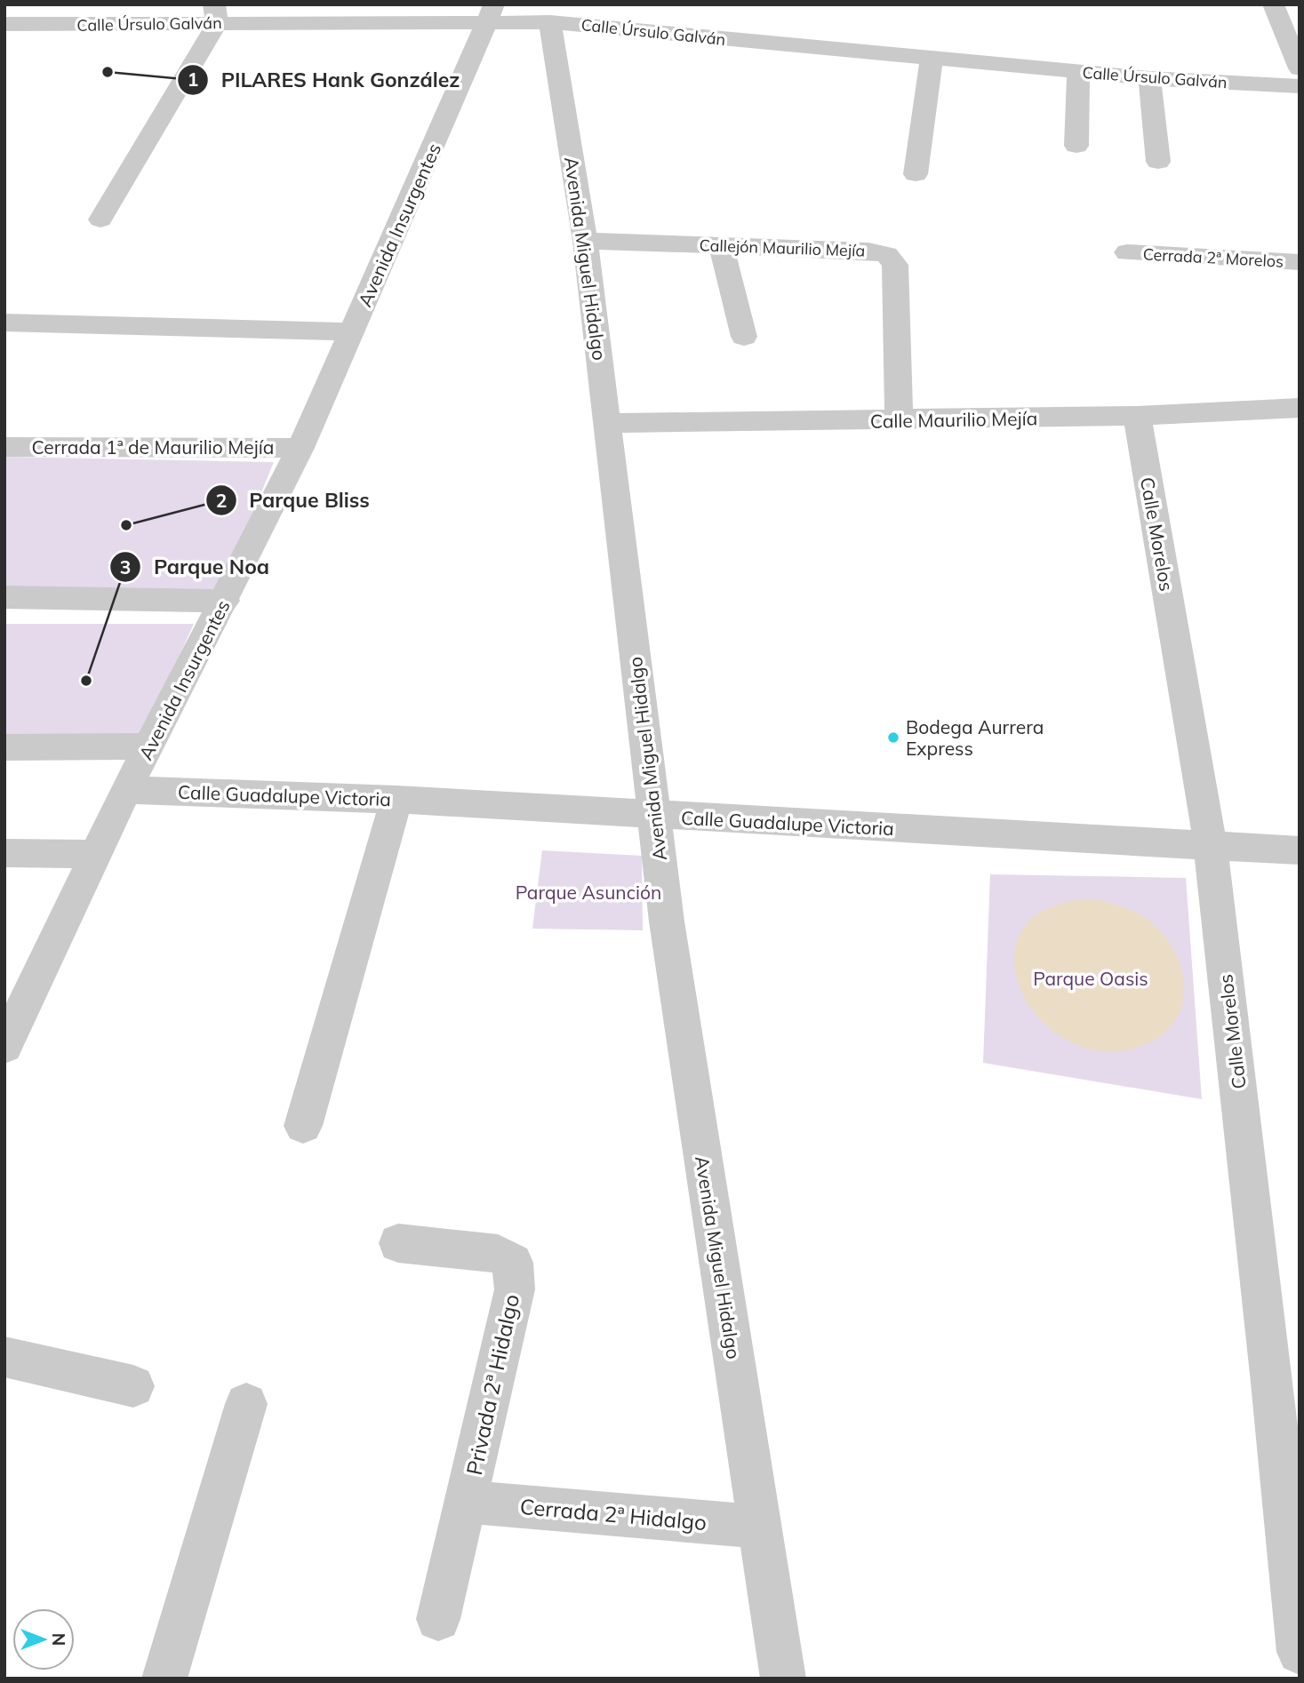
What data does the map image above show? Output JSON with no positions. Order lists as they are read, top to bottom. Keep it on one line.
{"streets":{"street":["Calle Úrsulo Galván","Avenida Insurgentes","Callejón Maurilio Mejía","Cerrada 2ª Morelos","Avenida Miguel Hidalgo","Calle Maurilio Mejía","Cerrada 1ª de Maurilio Mejía","Calle Morelos","Calle Guadalupe Victoria","Privada 2ª Hidalgo","Cerrada 2ª Hidalgo"]},"crossings":[["Calle Úrsulo Galván","Avenida Insurgentes"],["Calle Úrsulo Galván","Avenida Miguel Hidalgo"],["Avenida Insurgentes","Cerrada 1ª de Maurilio Mejía"],["Avenida Insurgentes","Calle Guadalupe Victoria"],["Callejón Maurilio Mejía","Avenida Miguel Hidalgo"],["Callejón Maurilio Mejía","Calle Maurilio Mejía"],["Avenida Miguel Hidalgo","Calle Maurilio Mejía"],["Avenida Miguel Hidalgo","Calle Guadalupe Victoria"],["Avenida Miguel Hidalgo","Cerrada 2ª Hidalgo"],["Calle Maurilio Mejía","Calle Morelos"],["Calle Morelos","Calle Guadalupe Victoria"],["Privada 2ª Hidalgo","Cerrada 2ª Hidalgo"]],"parks":["Parque Asunción","Parque Oasis"],"places":["PILARES Hank González","Parque Bliss","Parque Noa","Bodega Aurrera Express"],"north":"right"}
